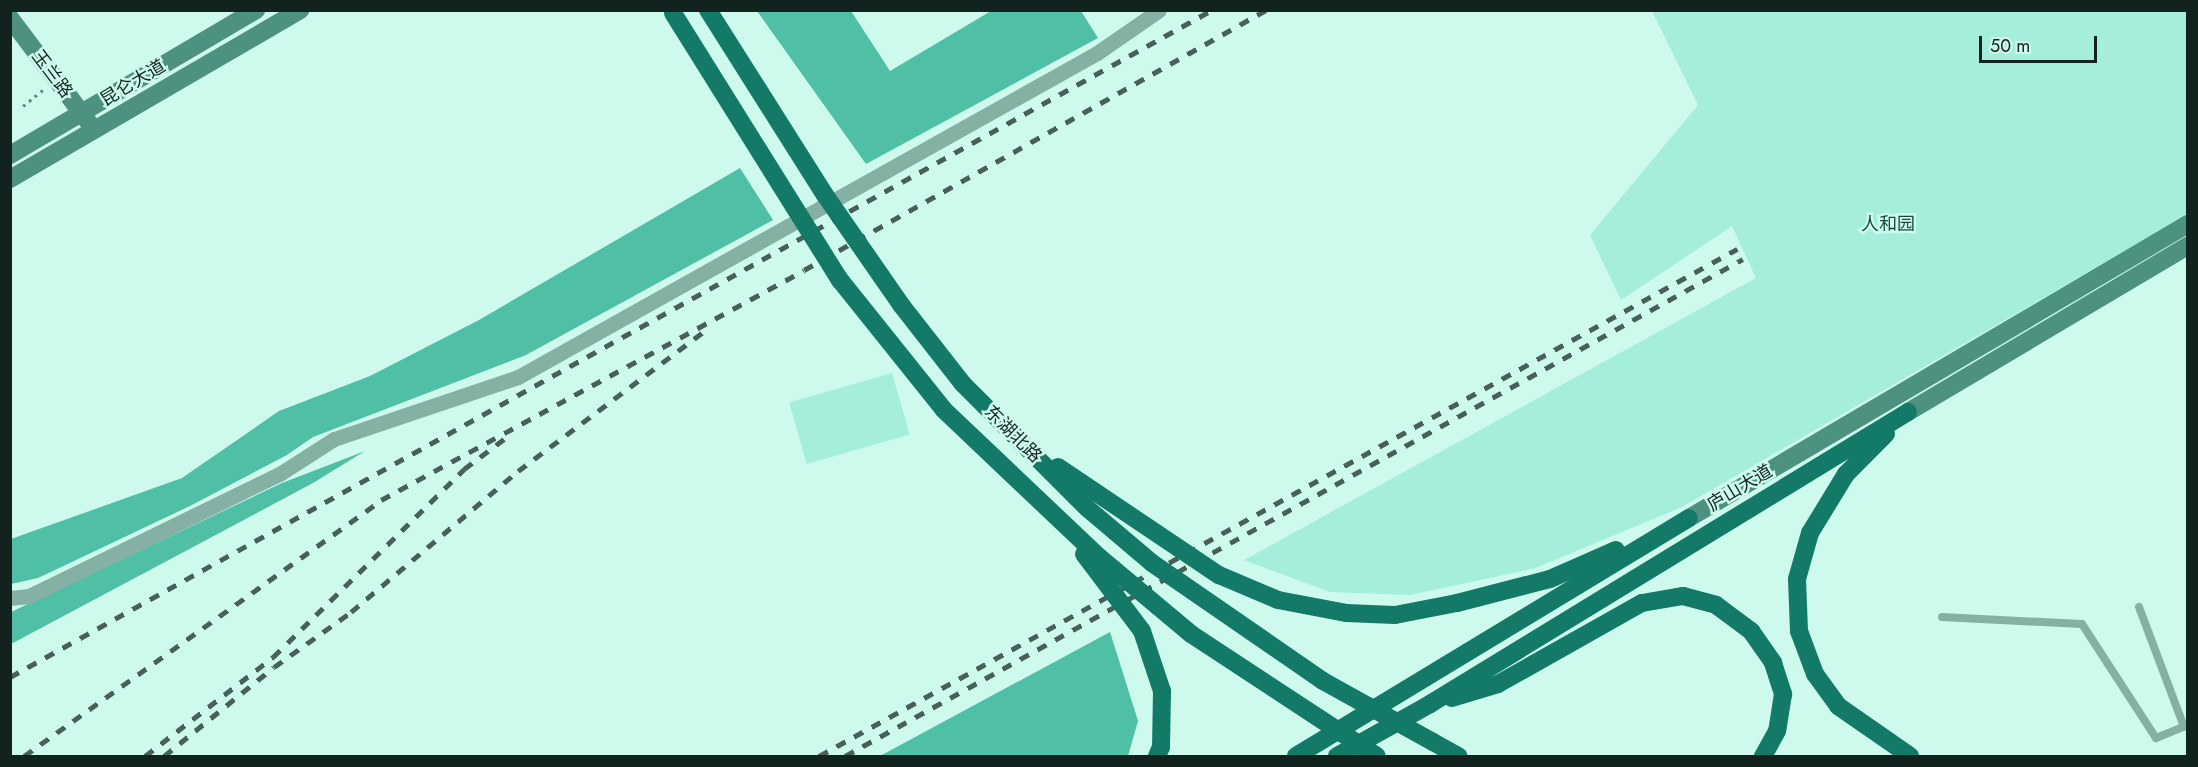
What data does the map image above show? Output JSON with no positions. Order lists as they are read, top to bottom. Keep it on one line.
{"streets":{"main road":["玉兰路","昆仑大道","东湖北路","庐山大道"]},"crossings":[["玉兰路","昆仑大道"]],"parks":["人和园"],"scale_bar":"50 m"}
